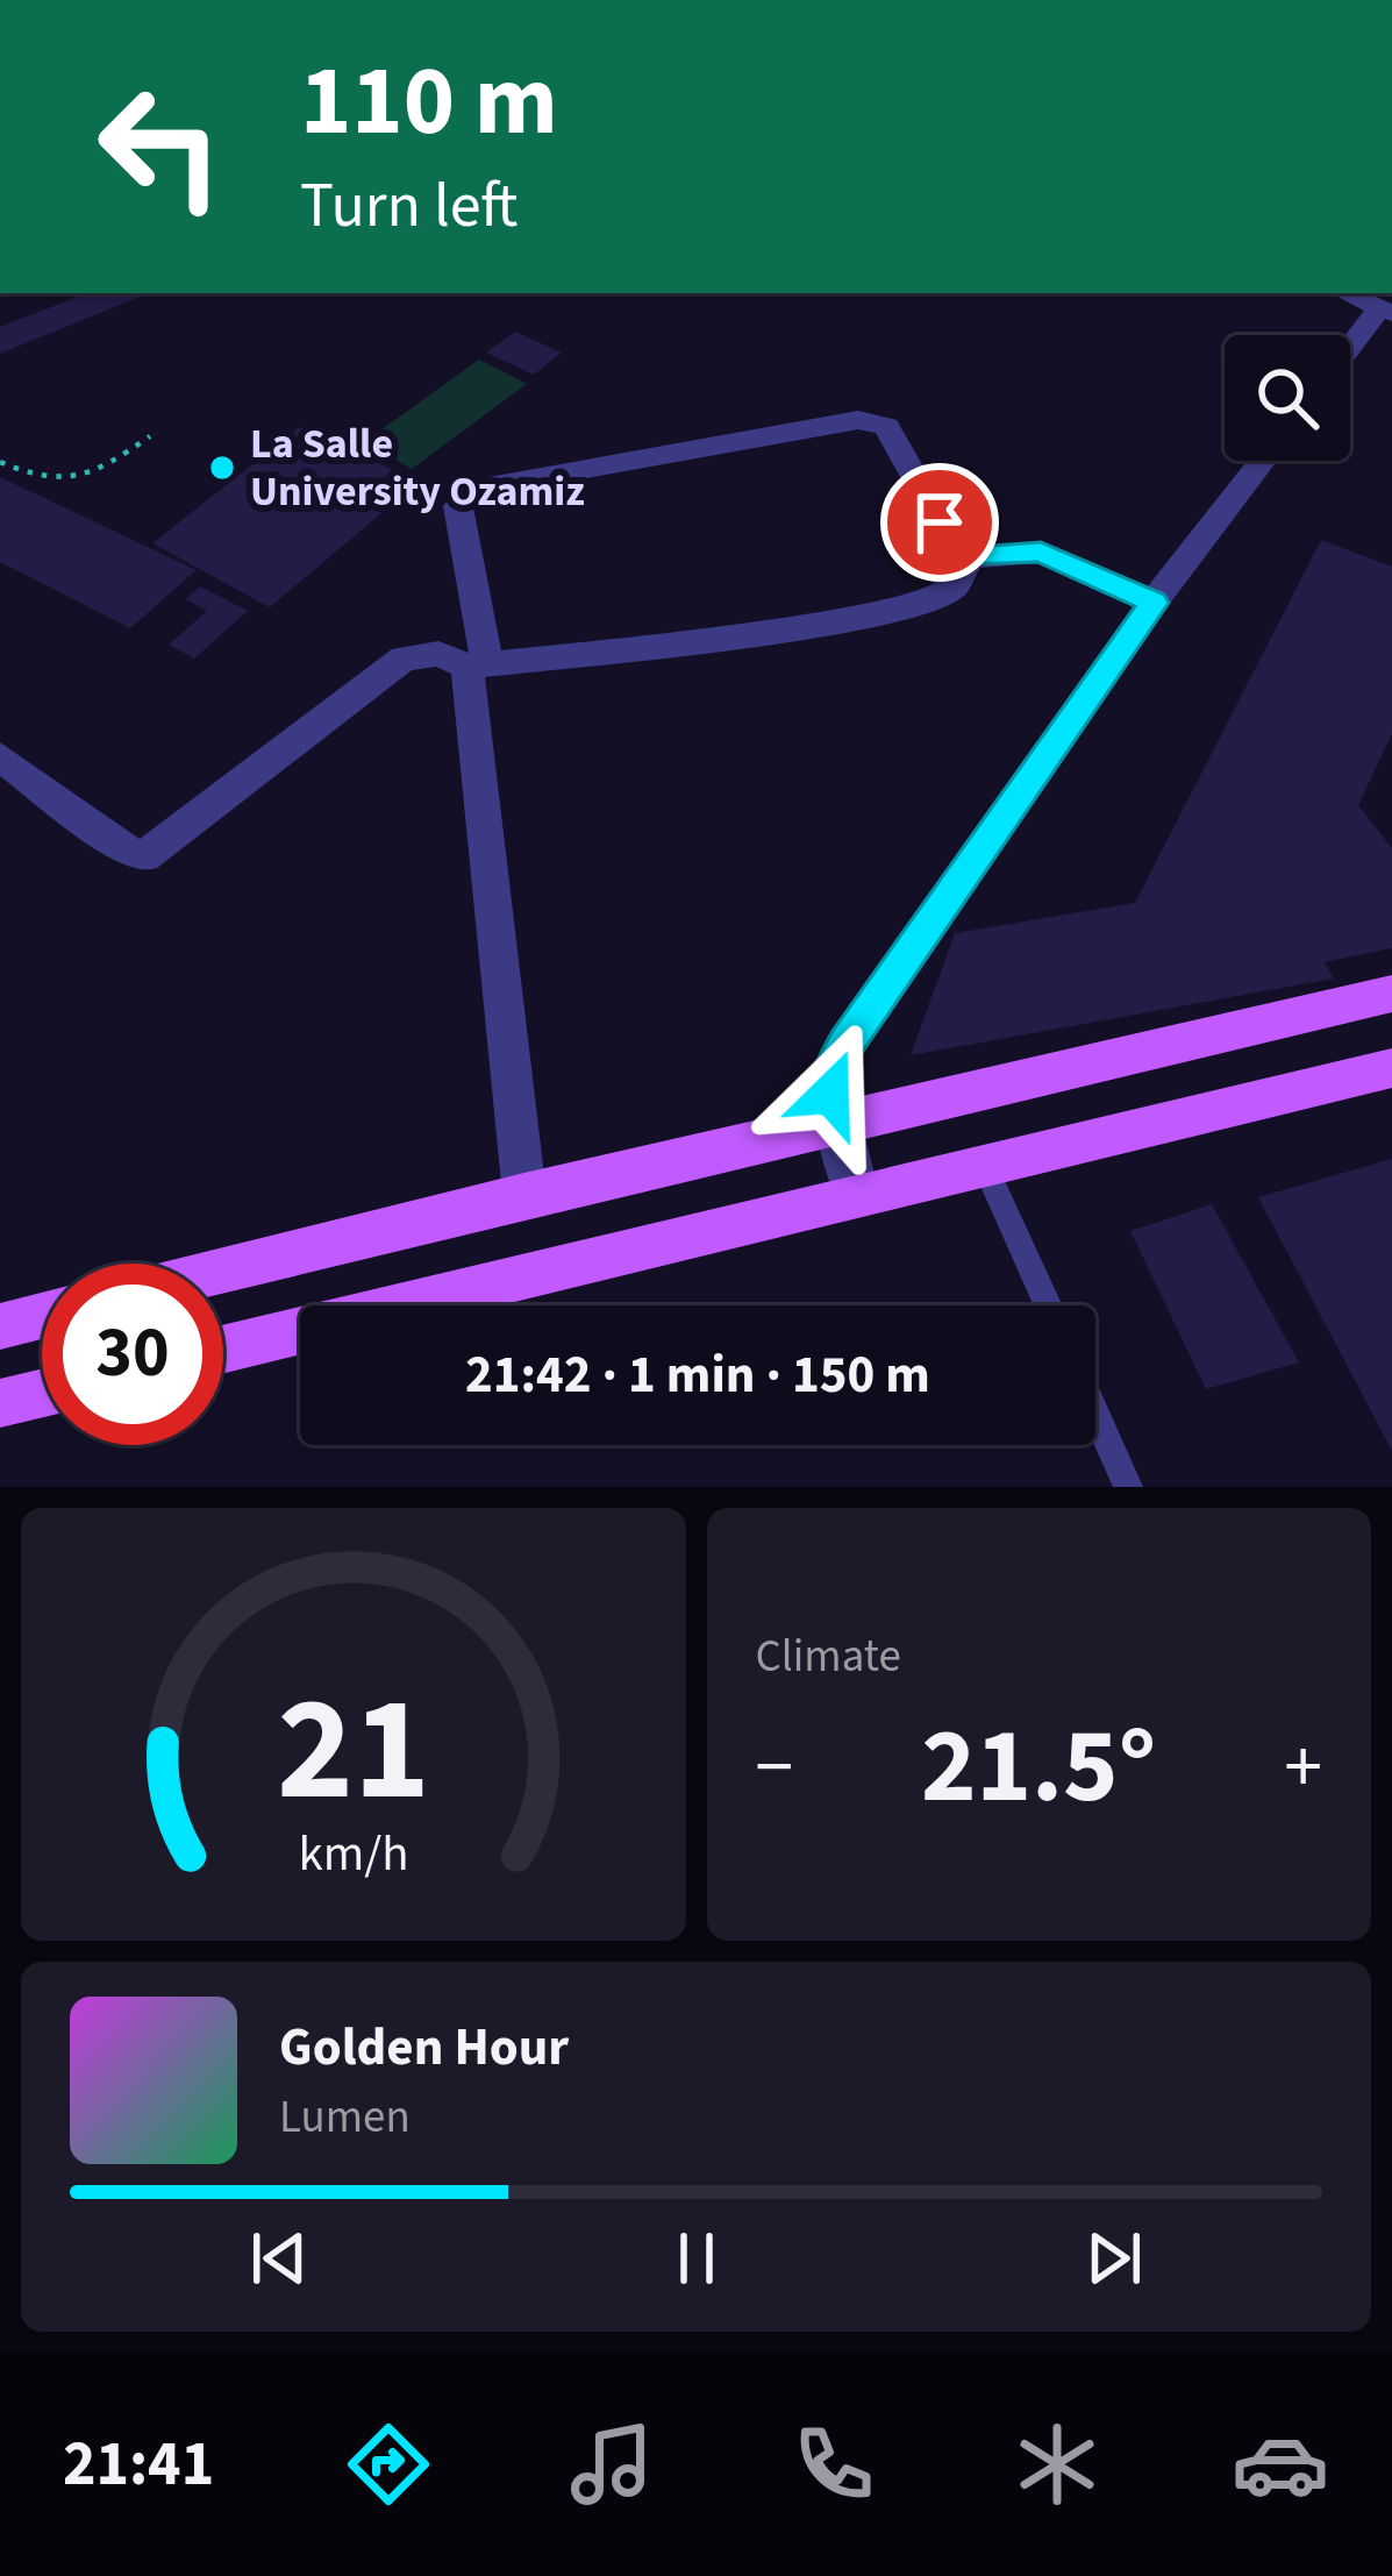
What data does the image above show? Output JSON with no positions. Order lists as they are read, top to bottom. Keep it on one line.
{"places":["La Salle University Ozamiz"],"page":{"turn":["110 m","Turn left"],"limit":"30","trip":"21:42 · 1 min · 150 m","tile":"Climate","heat":["−","21.5°","+"],"song":["Golden Hour","Lumen"],"tabs":"21:41","gauge":["21","km/h"]}}
